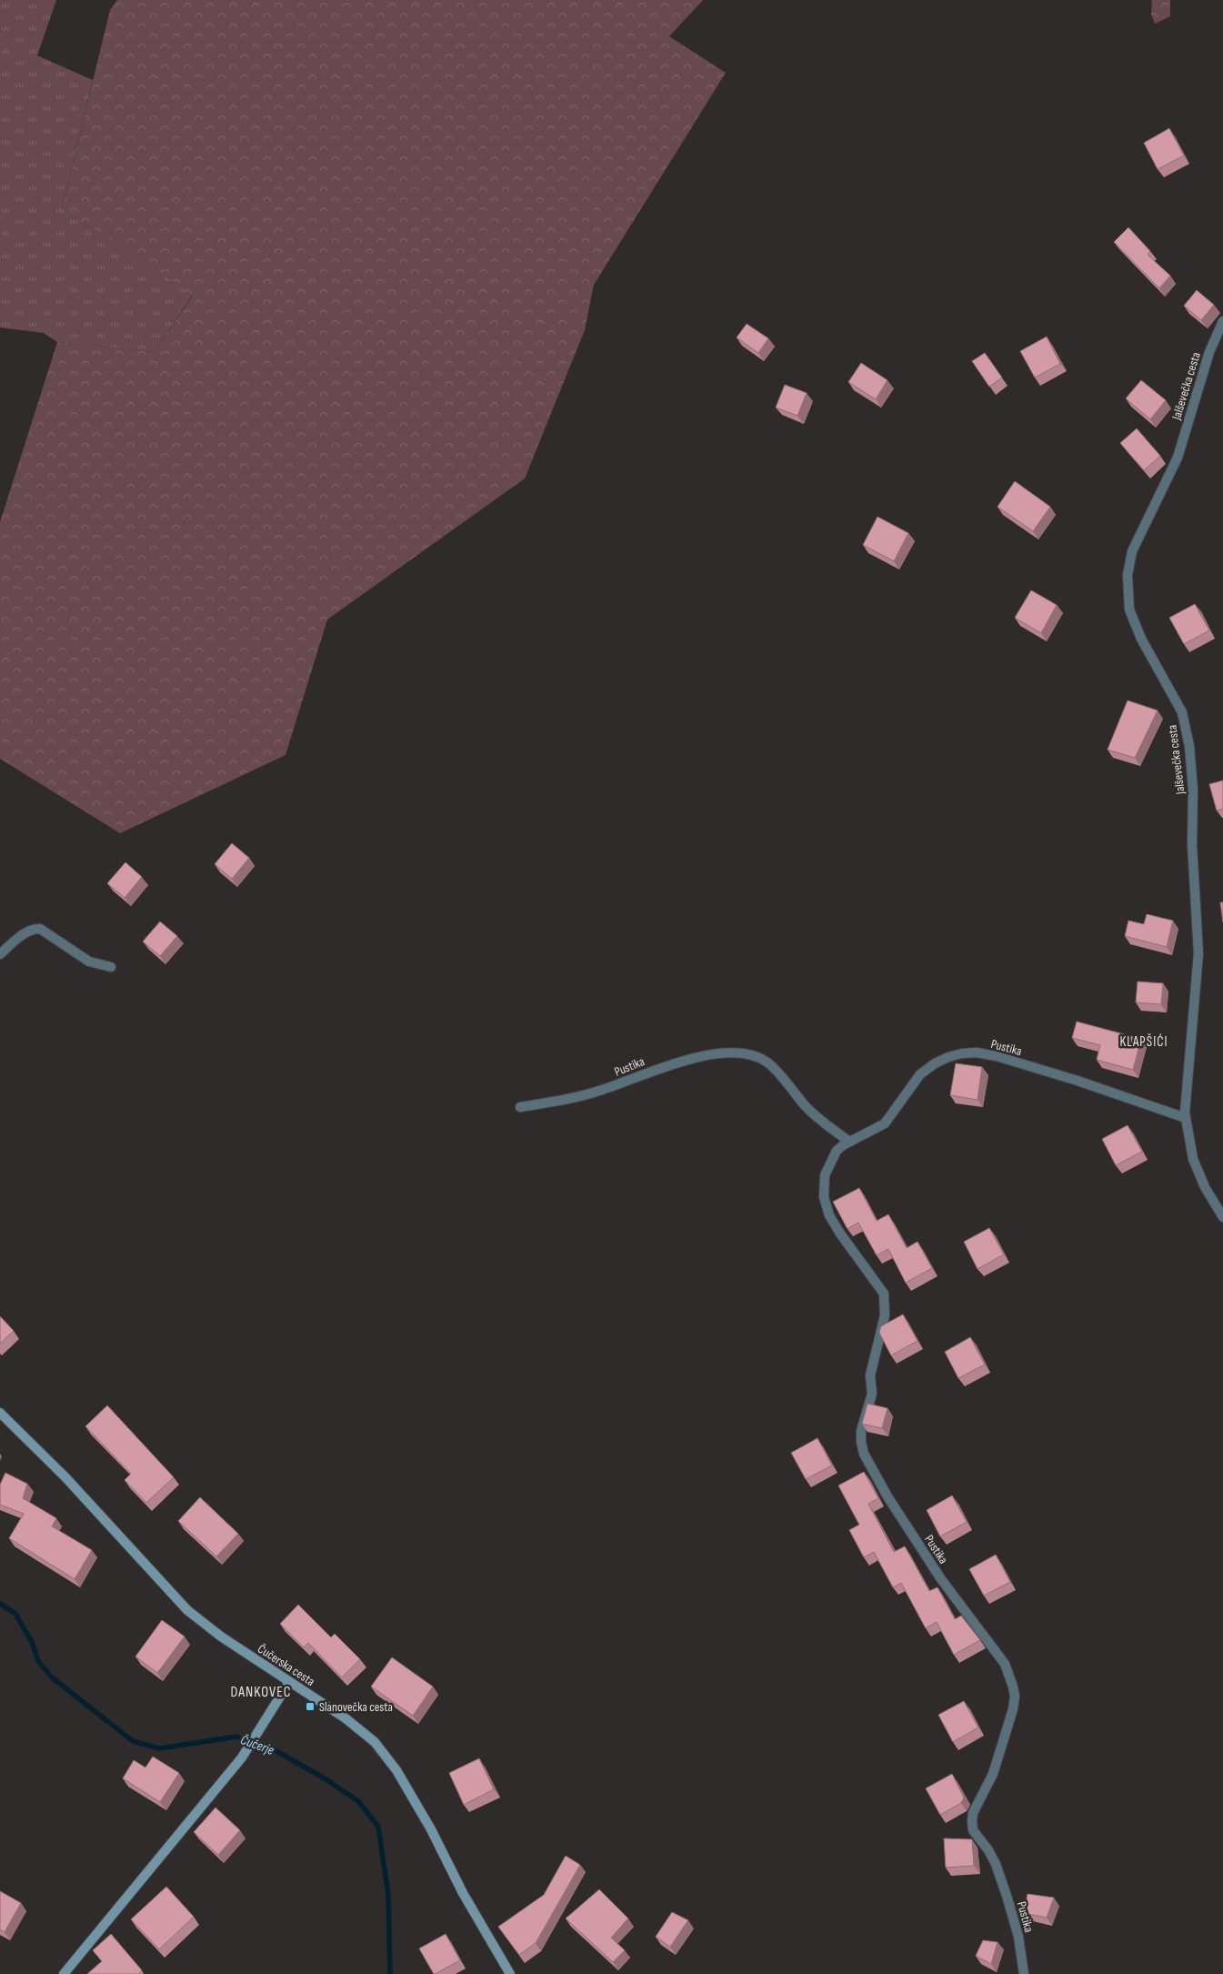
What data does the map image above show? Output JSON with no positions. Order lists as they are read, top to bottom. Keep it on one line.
{"streets":{"street":["Jalševečka cesta","Pustika","Čučerska cesta"]},"crossings":[["Jalševečka cesta","Pustika"]],"districts":["KLAPŠIĆI","DANKOVEC"],"water":["Čučerje"],"places":{"transit":["Slanovečka cesta"]}}
